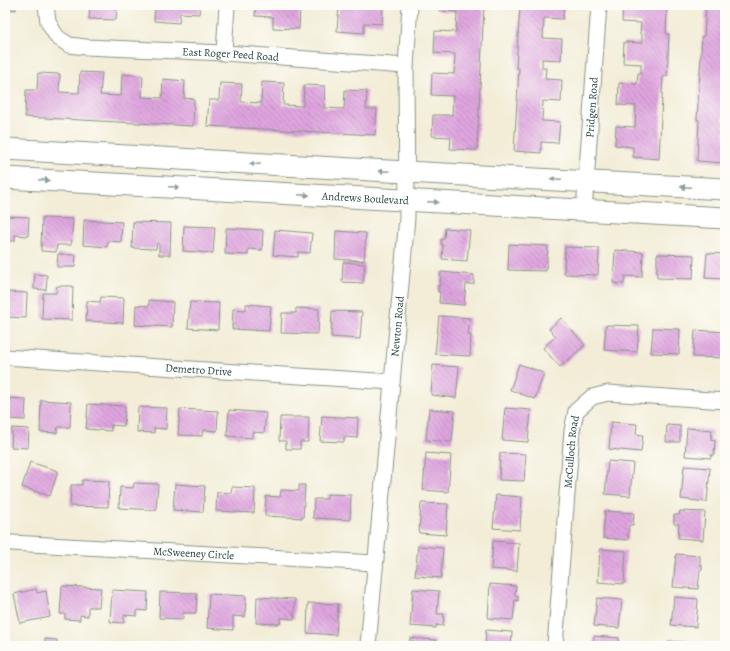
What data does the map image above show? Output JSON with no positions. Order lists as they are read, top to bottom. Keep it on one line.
{"streets":{"street":["East Roger Peed Road","Pridgen Road","Andrews Boulevard","Newton Road","Demetro Drive","McCulloch Road","McSweeney Circle"]},"crossings":[["East Roger Peed Road","Newton Road"],["Pridgen Road","Andrews Boulevard"],["Andrews Boulevard","Newton Road"],["Newton Road","Demetro Drive"],["Newton Road","McSweeney Circle"]]}
